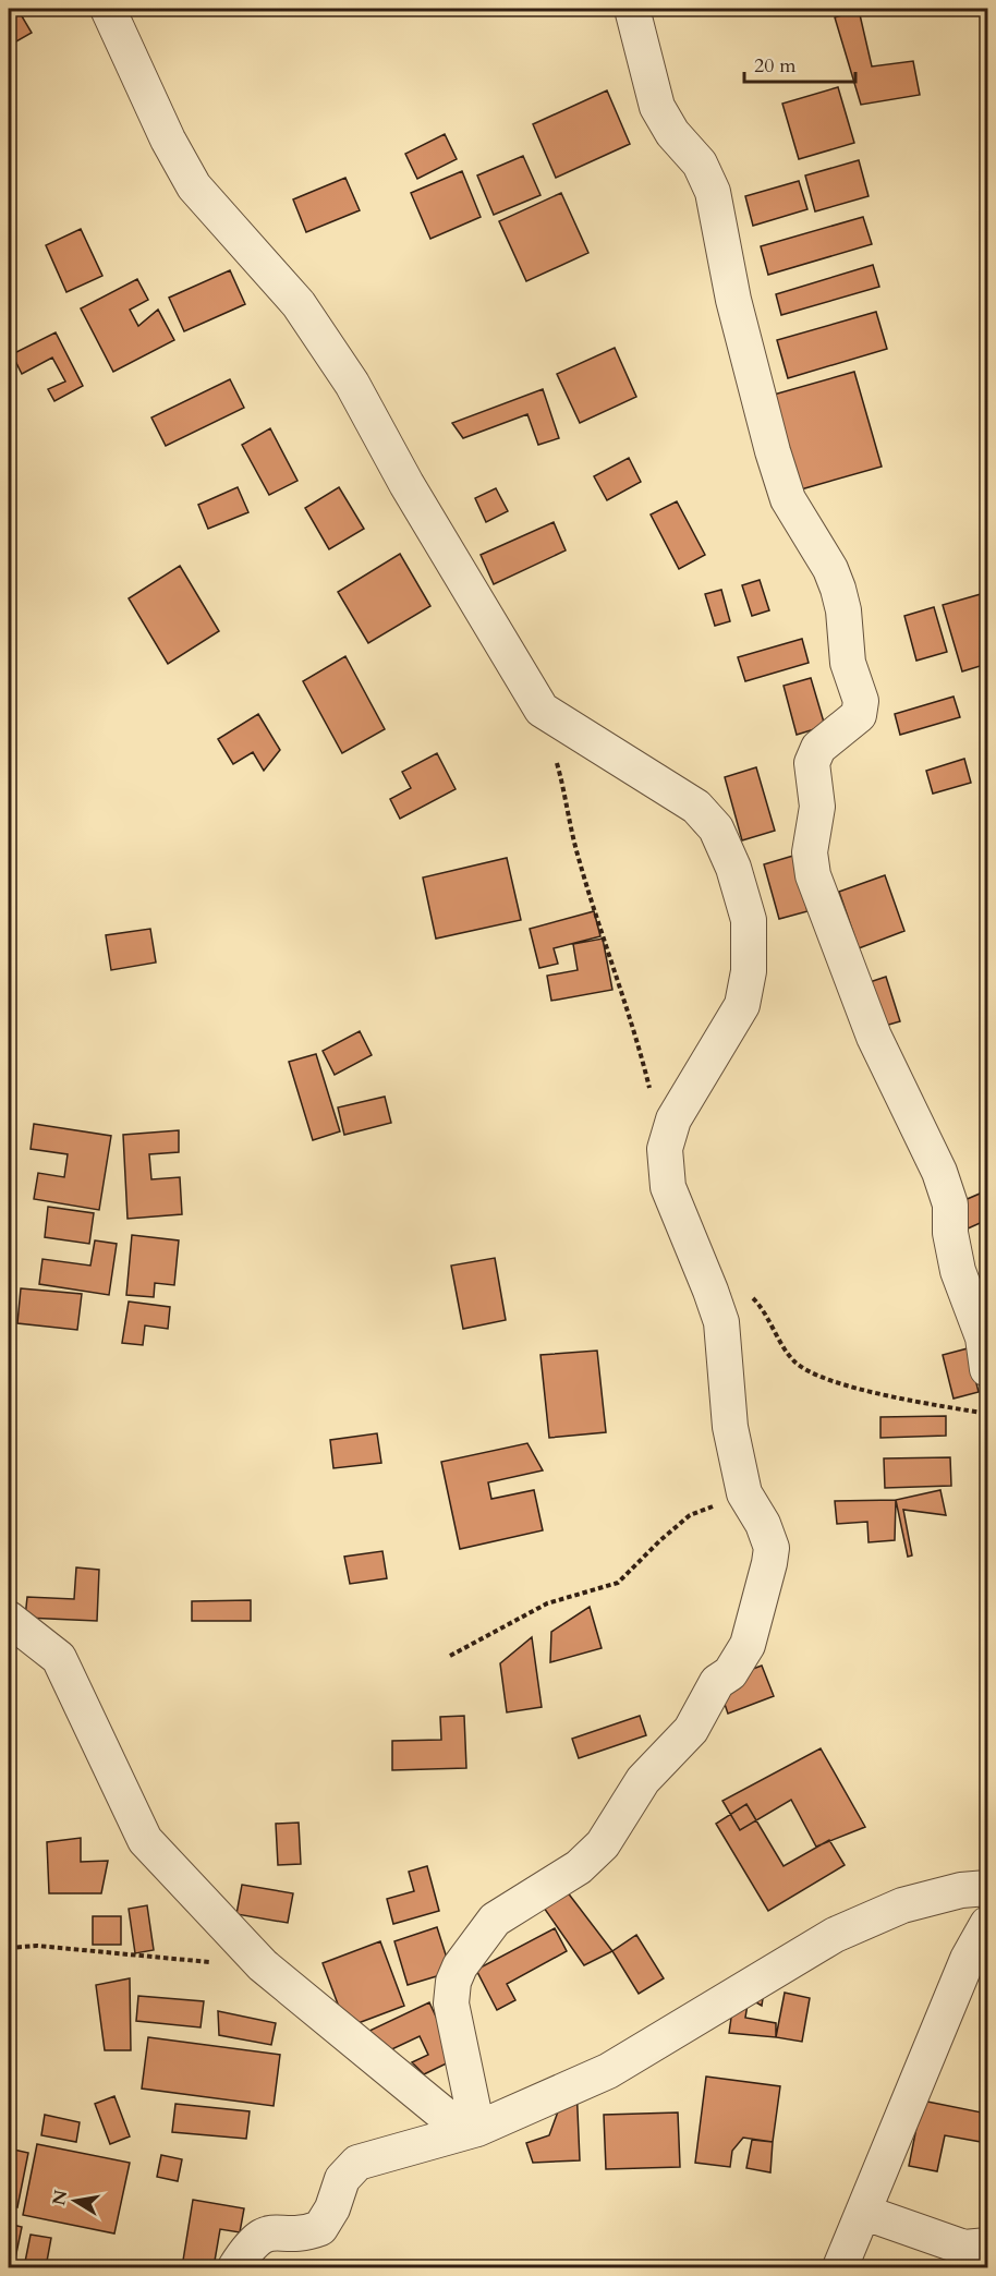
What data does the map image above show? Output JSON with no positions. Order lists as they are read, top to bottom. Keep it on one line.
{"scale_bar":"20 m","north":"left"}
